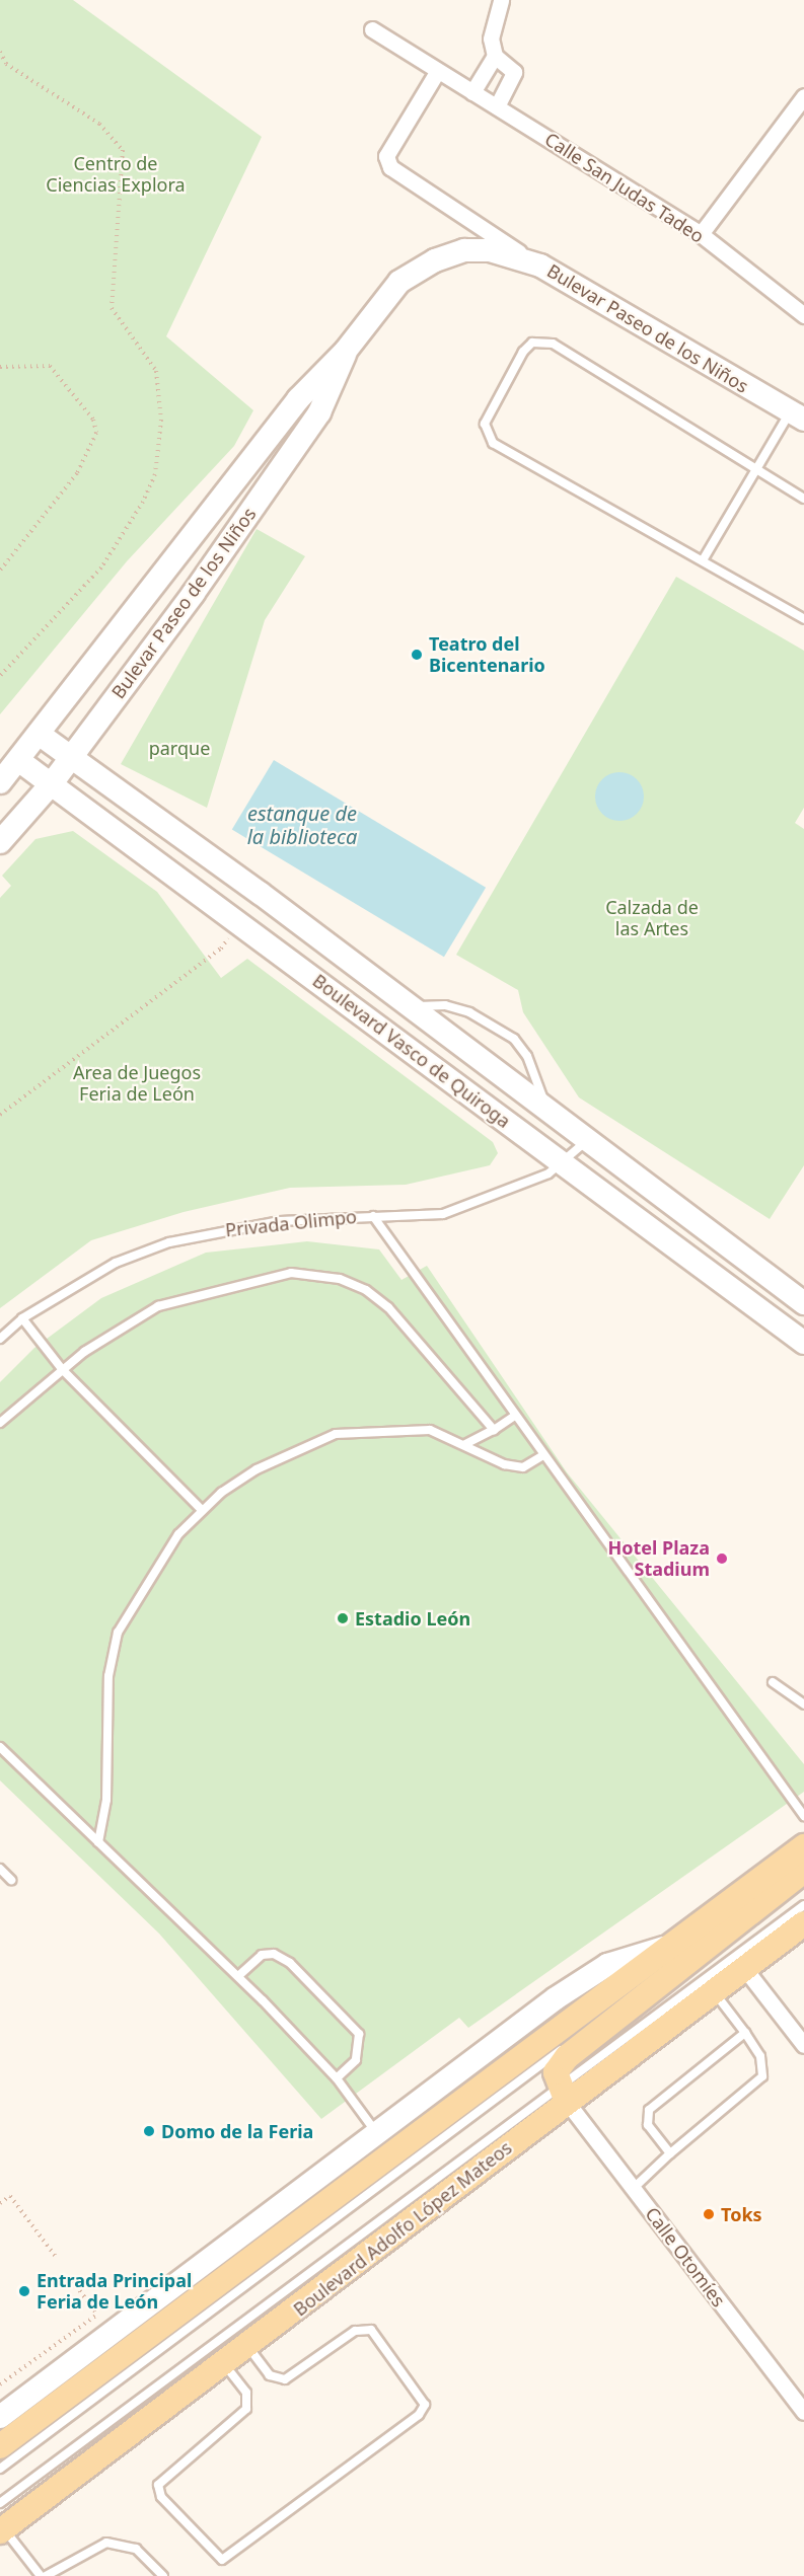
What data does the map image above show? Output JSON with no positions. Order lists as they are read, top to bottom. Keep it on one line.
{"streets":{"main road":["Boulevard Adolfo López Mateos"],"street":["Calle San Judas Tadeo","Bulevar Paseo de los Niños","Boulevard Vasco de Quiroga","Calle Otomíes"],"lane":["Privada Olimpo"]},"crossings":[["Bulevar Paseo de los Niños","Boulevard Vasco de Quiroga"],["Boulevard Vasco de Quiroga","Privada Olimpo"],["Boulevard Adolfo López Mateos","Calle Otomíes"]],"water":["estanque de la biblioteca"],"parks":["Centro de Ciencias Explora","parque","Calzada de las Artes","Area de Juegos Feria de León"],"places":["Teatro del Bicentenario","Hotel Plaza Stadium","Estadio León","Domo de la Feria","Toks","Entrada Principal Feria de León"]}
